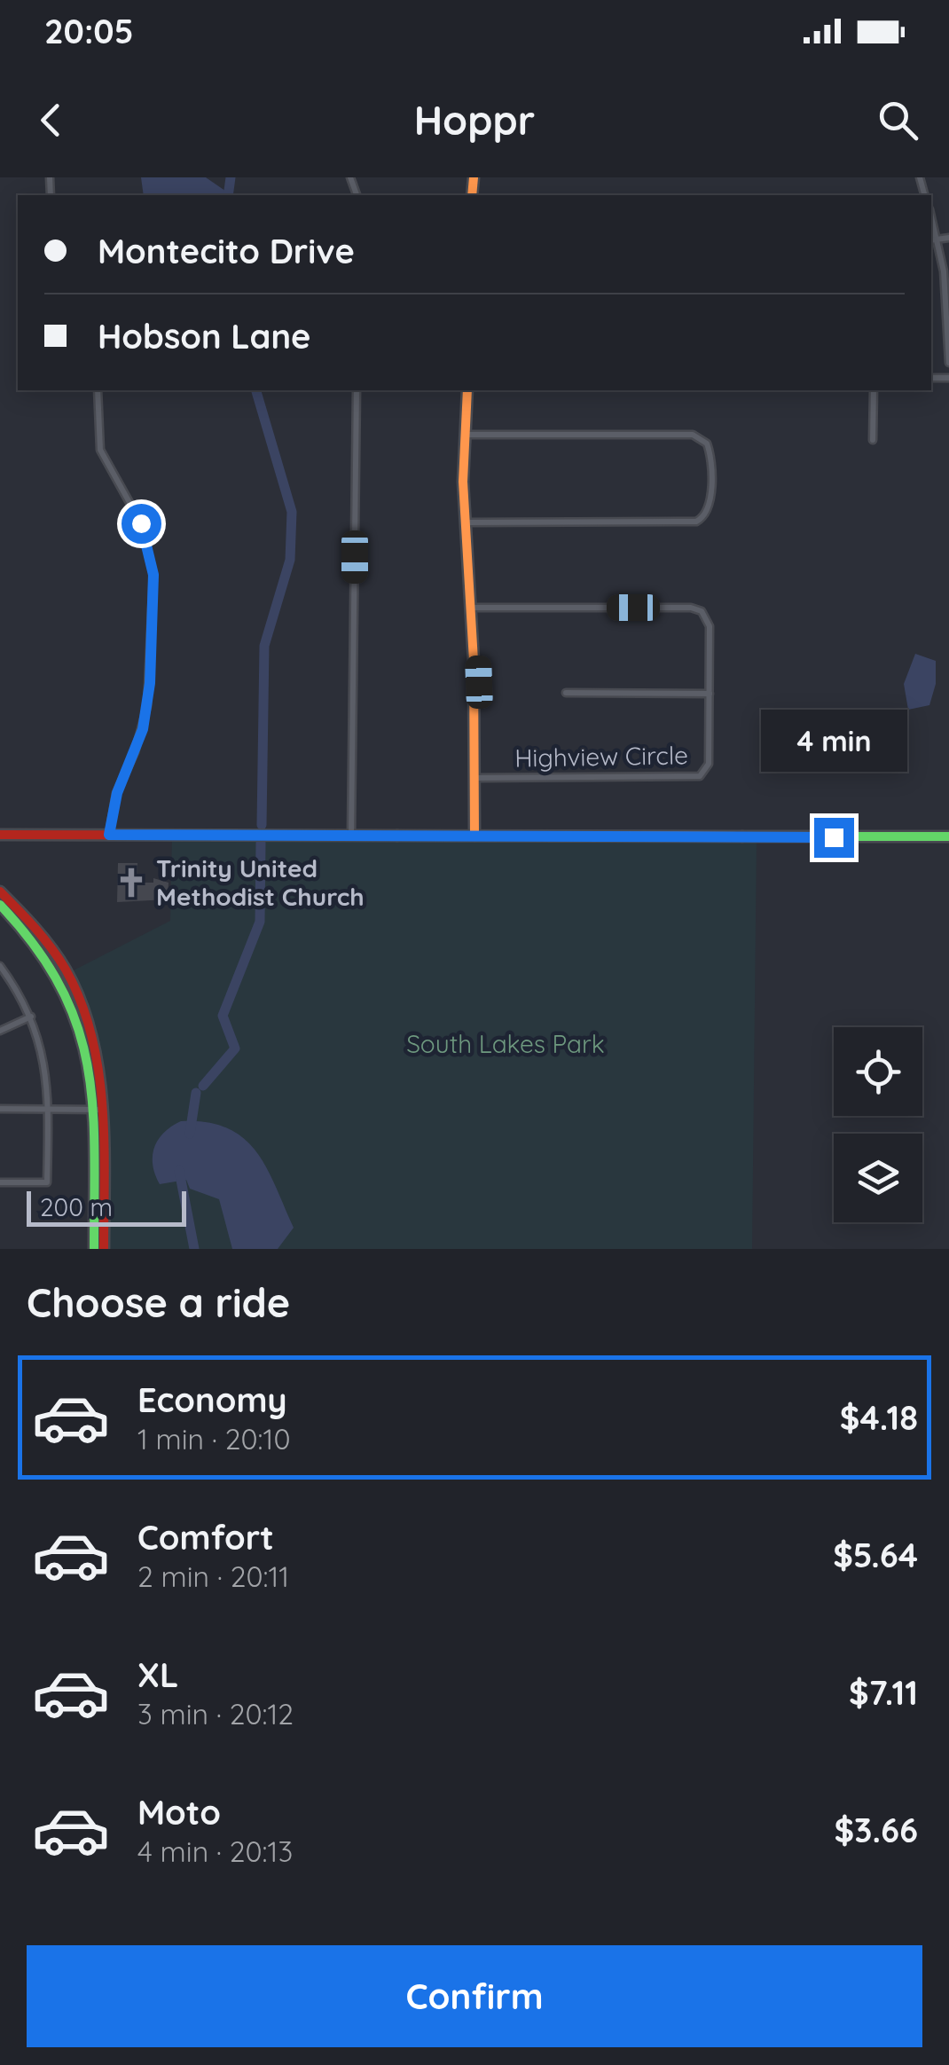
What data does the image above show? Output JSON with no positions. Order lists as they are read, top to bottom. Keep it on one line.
{"streets":{"street":["Highview Circle"]},"parks":["South Lakes Park"],"places":{"church":["Trinity United Methodist Church"]},"scale_bar":"200 m","page":{"status":"20:05","header":"Hoppr","banner":["Montecito Drive","Hobson Lane"],"bubble":"4 min","scale":"200 m","heading":"Choose a ride","list":[{"name":"Economy","note":"1 min · 20:10","value":"$4.18"},{"name":"Comfort","note":"2 min · 20:11","value":"$5.64"},{"name":"XL","note":"3 min · 20:12","value":"$7.11"},{"name":"Moto","note":"4 min · 20:13","value":"$3.66"}],"buttons":"Confirm"}}
